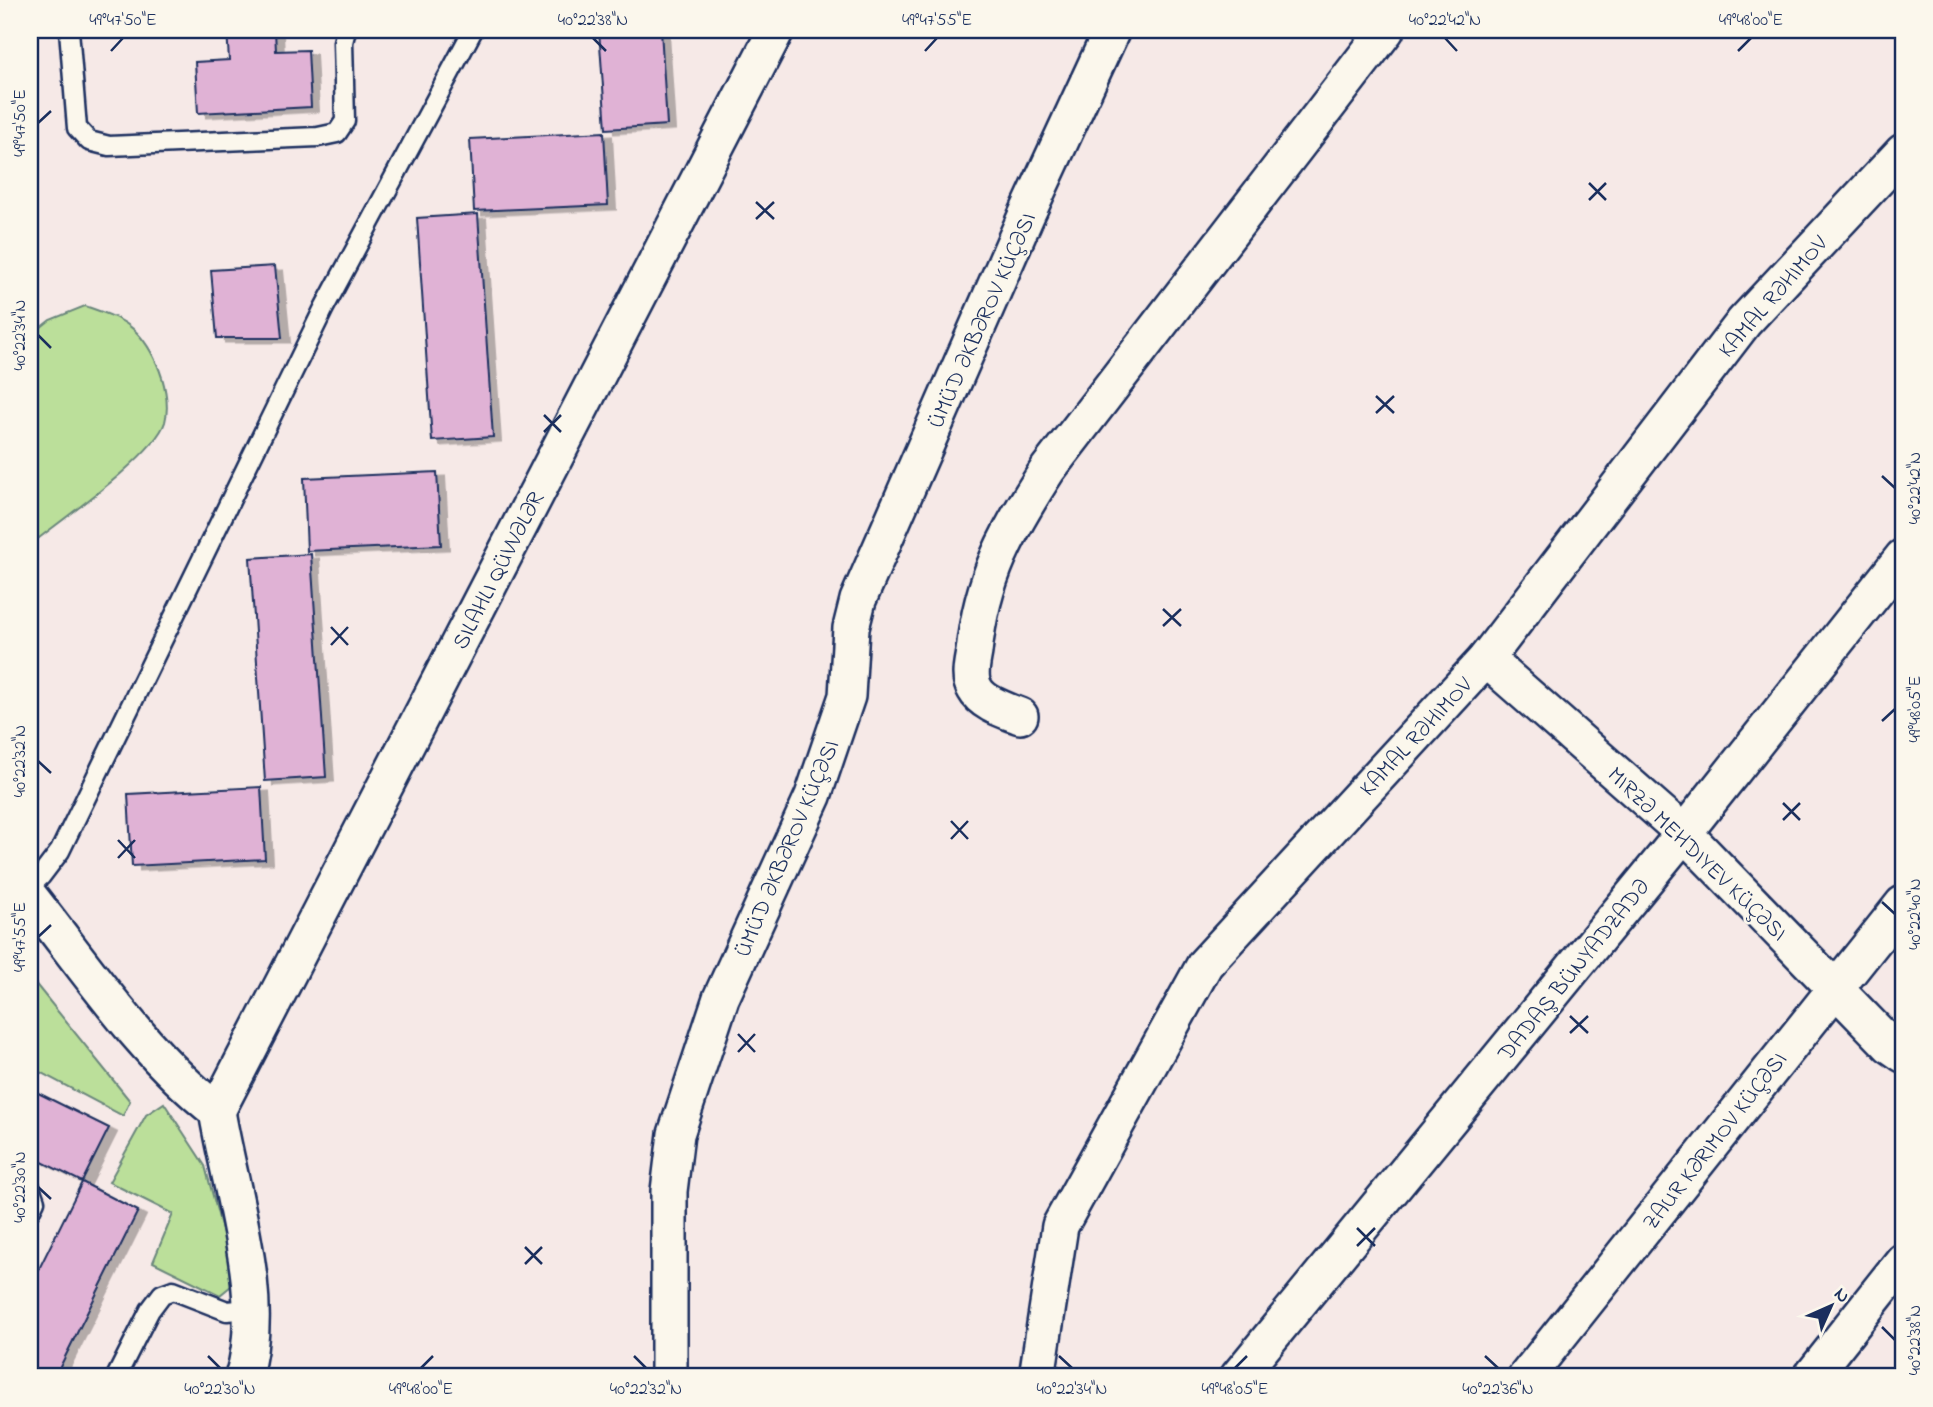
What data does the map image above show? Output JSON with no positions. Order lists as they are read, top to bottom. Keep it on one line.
{"streets":{"street":["KAMAL RƏHIMOV","ÜMÜD ƏKBƏROV KÜÇƏSI","MIRZƏ MEHDIYEV KÜÇƏSI","DADAŞ BÜNYADZADƏ","ZAUR KƏRIMOV KÜÇƏSI"]},"crossings":[["KAMAL RƏHIMOV","MIRZƏ MEHDIYEV KÜÇƏSI"],["MIRZƏ MEHDIYEV KÜÇƏSI","DADAŞ BÜNYADZADƏ"],["MIRZƏ MEHDIYEV KÜÇƏSI","ZAUR KƏRIMOV KÜÇƏSI"]],"north":"top right","coordinates":["49°47'50\"E","40°22'38\"N","49°47'55\"E","40°22'42\"N","49°48'00\"E","40°22'34\"N","49°48'05\"E","40°22'32\"N","40°22'40\"N","40°22'30\"N","40°22'36\"N"]}
